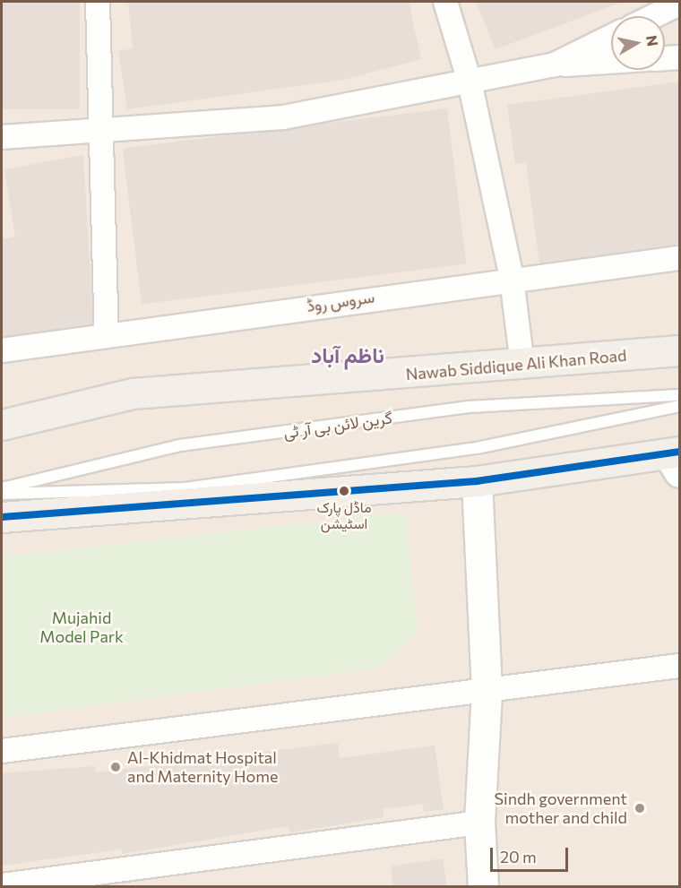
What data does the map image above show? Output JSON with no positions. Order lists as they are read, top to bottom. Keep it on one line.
{"streets":{"main road":["Nawab Siddique Ali Khan Road"],"street":["سروس روڈ"],"lane":["گرین لائن بی آر ٹی"]},"districts":["ناظم آباد"],"parks":["Mujahid Model Park"],"places":["ماڈل پارک اسٹیشن","Al-Khidmat Hospital and Maternity Home","Sindh government mother and child"],"scale_bar":"20 m","north":"right"}
